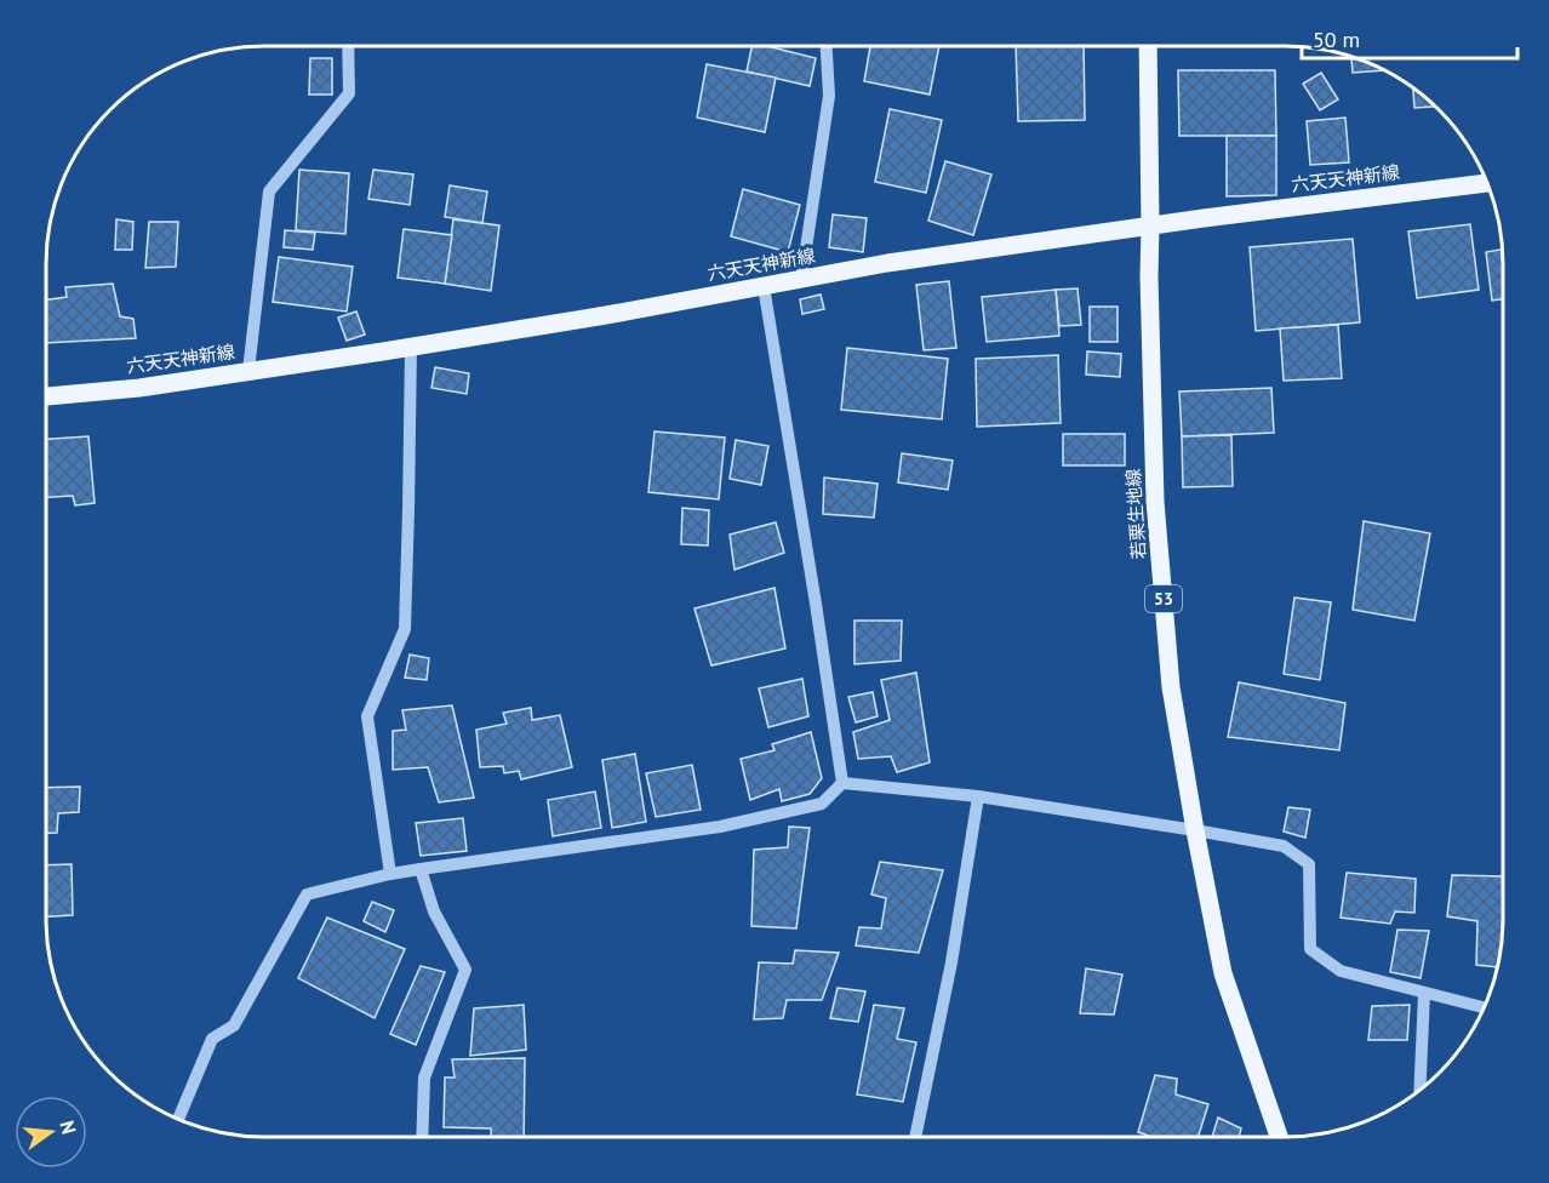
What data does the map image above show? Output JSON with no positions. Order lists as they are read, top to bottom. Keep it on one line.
{"streets":{"main road":["六天天神新線","若栗生地線","53"]},"crossings":[["六天天神新線","若栗生地線"]],"scale_bar":"50 m","north":"right"}
